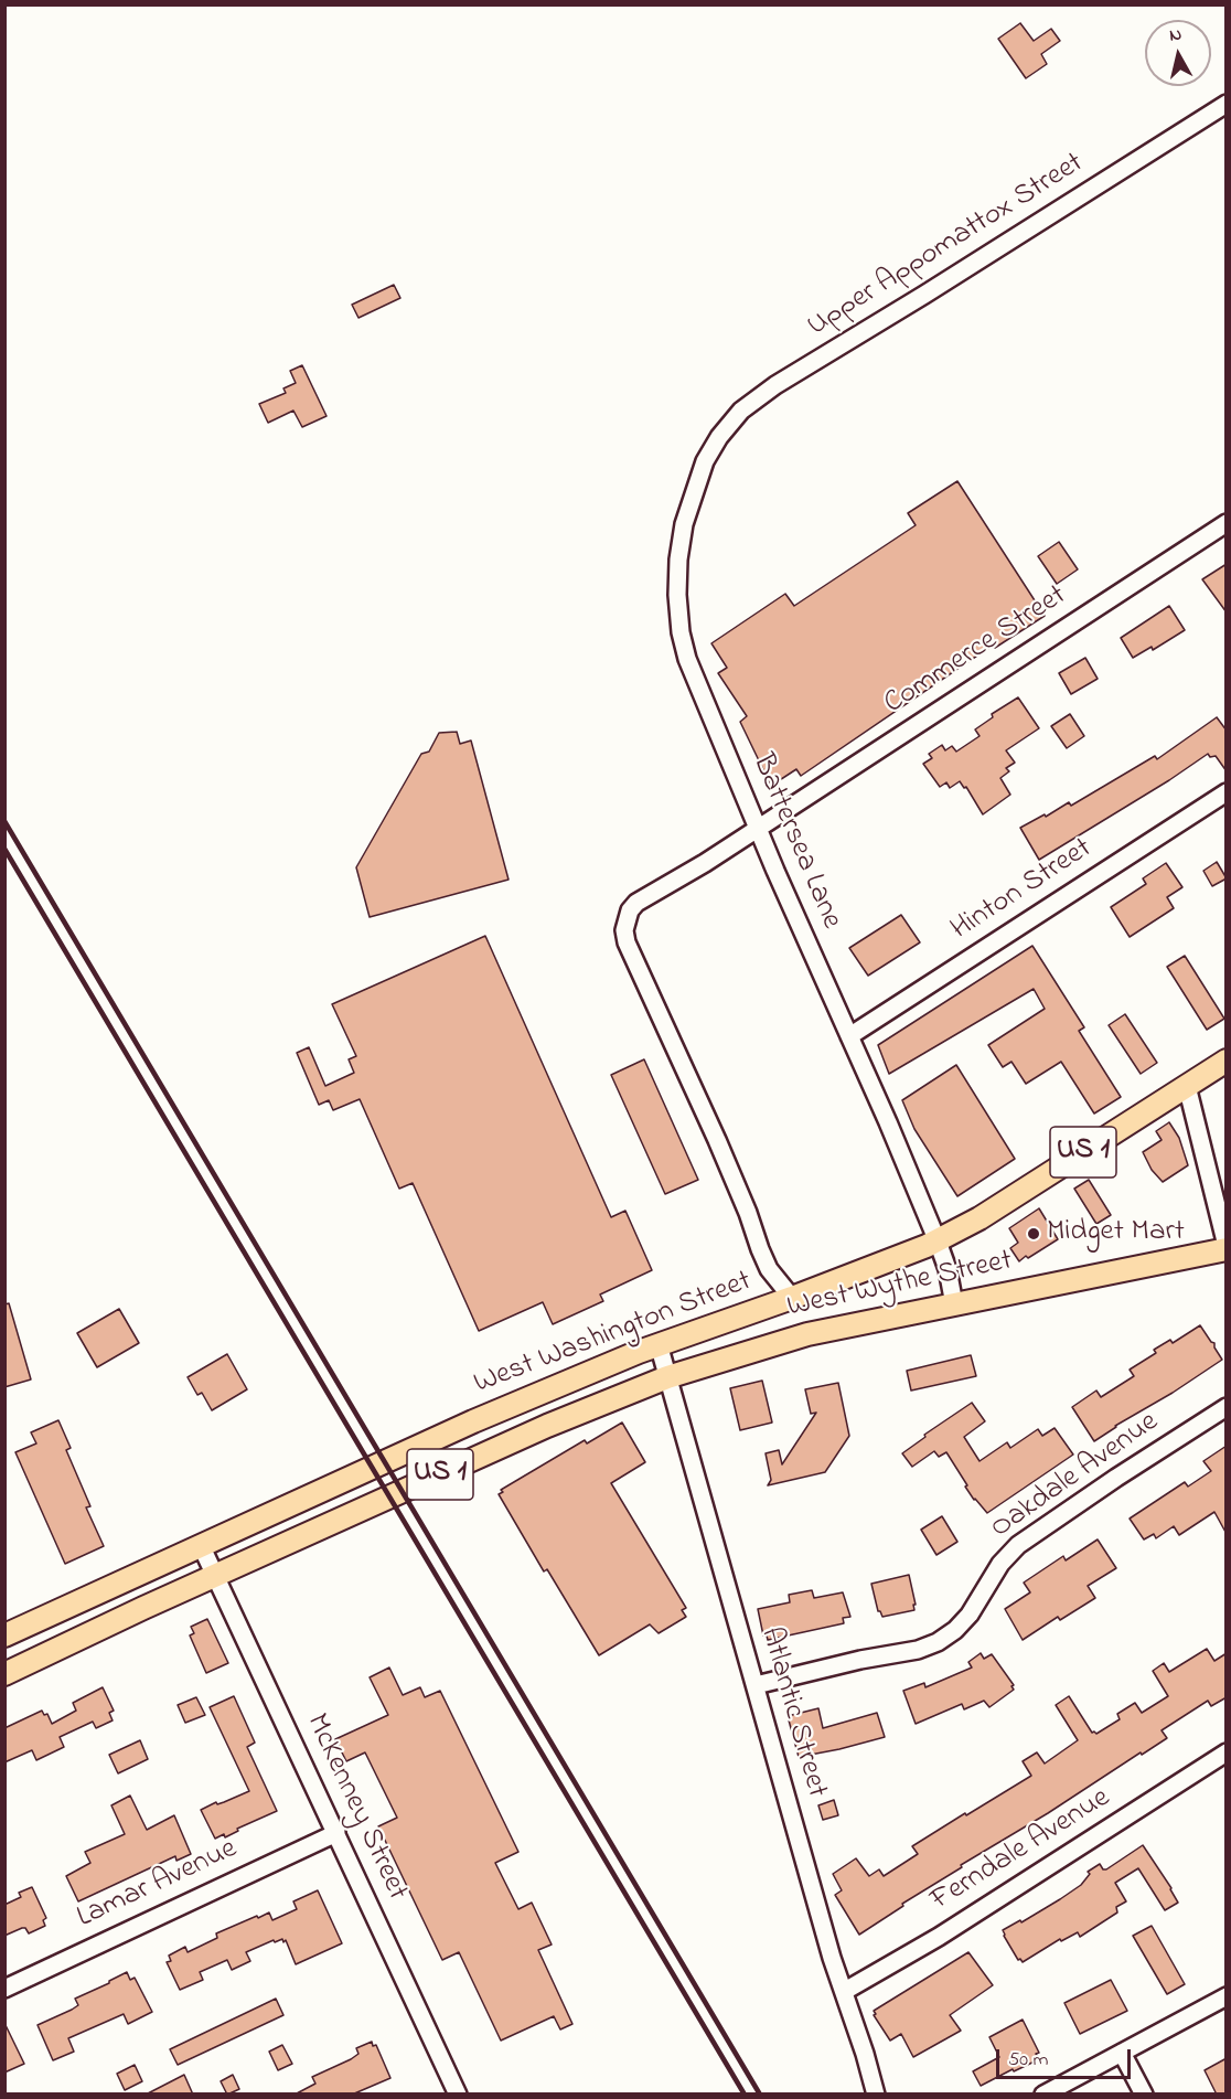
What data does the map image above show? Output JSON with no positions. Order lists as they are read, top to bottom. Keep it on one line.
{"streets":{"main road":["US 1","West Wythe Street","West Washington Street"],"street":["Upper Appomattox Street","Commerce Street","Battersea Lane","Hinton Street","Oakdale Avenue","Atlantic Street","McKenney Street","Ferndale Avenue","Lamar Avenue"]},"crossings":[["Upper Appomattox Street","Battersea Lane"],["Commerce Street","Battersea Lane"],["Commerce Street","West Washington Street"],["Battersea Lane","Hinton Street"],["Battersea Lane","West Wythe Street"],["Battersea Lane","West Washington Street"],["West Wythe Street","West Washington Street"],["West Wythe Street","Atlantic Street"],["West Washington Street","Atlantic Street"],["West Washington Street","McKenney Street"],["Oakdale Avenue","Atlantic Street"],["Atlantic Street","Ferndale Avenue"],["McKenney Street","Lamar Avenue"]],"places":["Midget Mart"],"scale_bar":"50 m","north":"top"}
